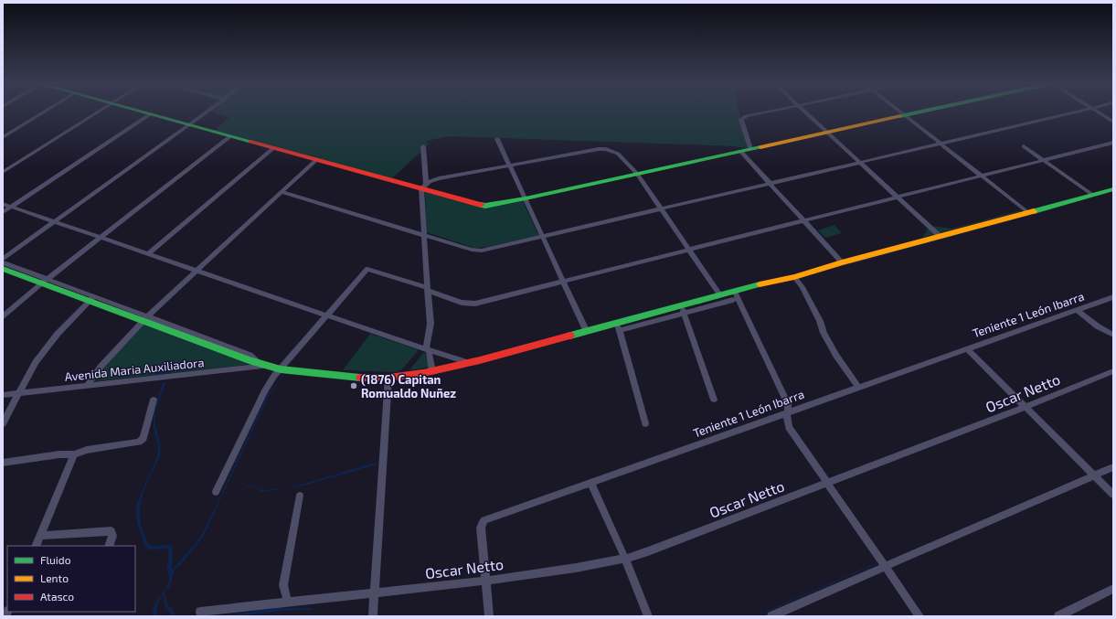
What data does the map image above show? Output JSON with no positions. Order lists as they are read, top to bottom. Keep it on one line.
{"streets":{"street":["Teniente 1 León Ibarra","Avenida Maria Auxiliadora","Oscar Netto"]},"crossings":[["Teniente 1 León Ibarra","Oscar Netto"]],"places":["(1876) Capitan Romualdo Nuñez"],"legend":["Fluido","Lento","Atasco"]}
